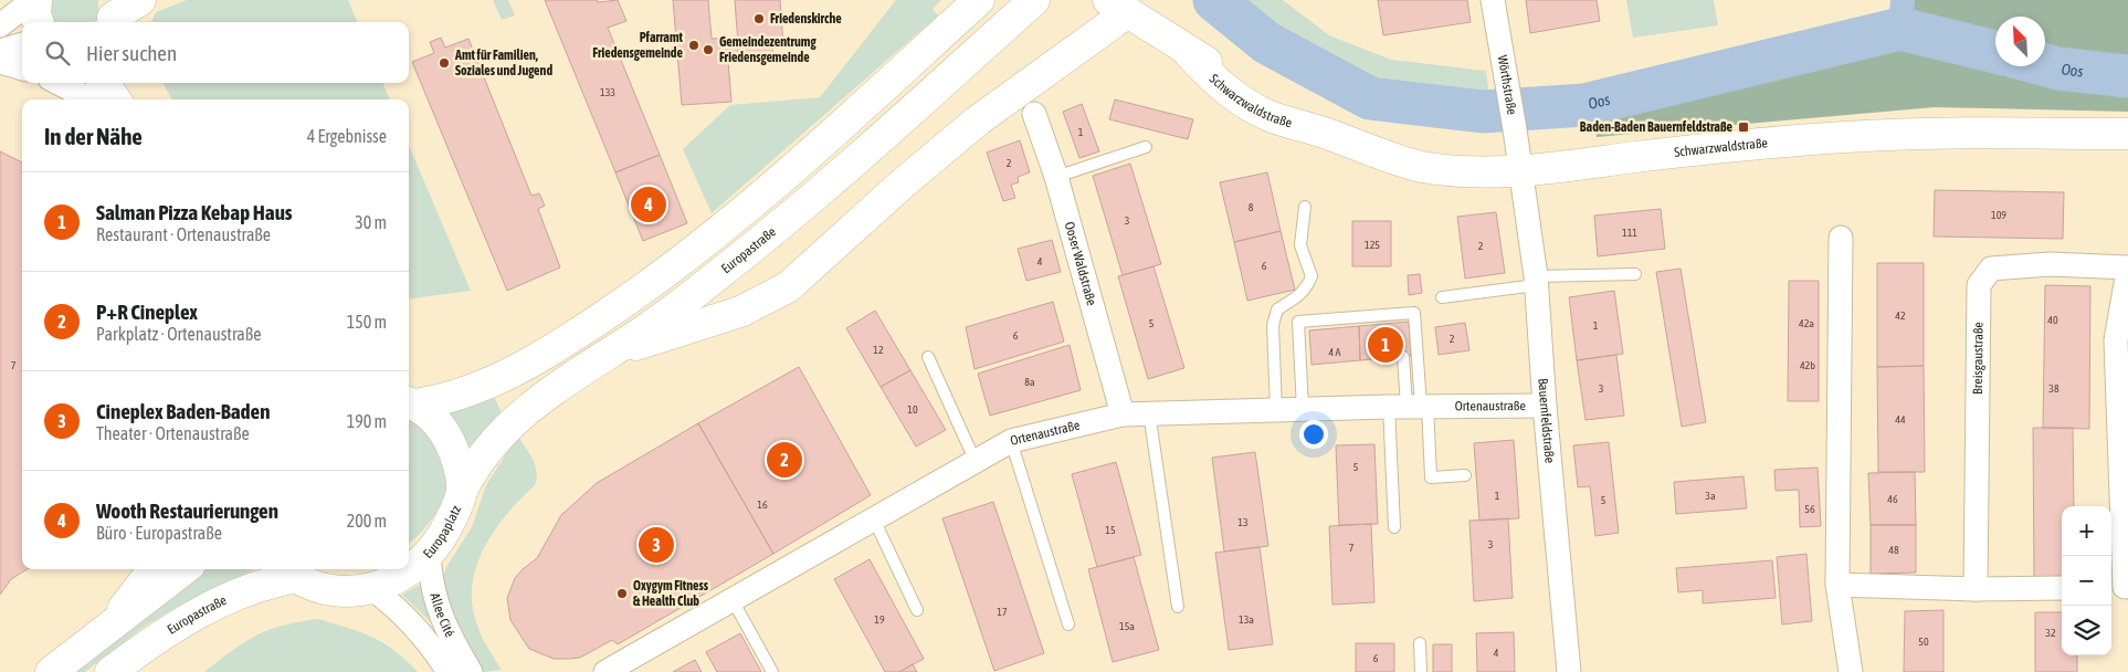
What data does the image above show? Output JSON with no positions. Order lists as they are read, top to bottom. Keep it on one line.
{"streets":{"main road":["Schwarzwaldstraße","Europastraße","Europaplatz"],"street":["Wörthstraße","Ooser Waldstraße","Breisgaustraße","Ortenaustraße","Bauernfeldstraße","Allee Cité"]},"crossings":[["Wörthstraße","Schwarzwaldstraße"],["Wörthstraße","Bauernfeldstraße"],["Schwarzwaldstraße","Bauernfeldstraße"],["Europastraße","Europaplatz"],["Ooser Waldstraße","Ortenaustraße"],["Ortenaustraße","Bauernfeldstraße"],["Europaplatz","Allee Cité"]],"water":["Oos"],"places":{"other":["Friedenskirche","Pfarramt Friedensgemeinde","Gemeindezentrumg Friedensgemeinde","Amt für Familien, Soziales und Jugend","Oxygym Fitness & Health Club"],"transit":["Baden-Baden Bauernfeldstraße"]},"house_numbers":["133","1","2","8","109","3","111","125","2","4","6","42","40","5","42a","1","6","2","12","4 A","7","42b","8a","3","38","10","44","5","1","3a","46","5","16","56","13","15","3","7","48","17","19","13a","15a","32","50","4","6"],"north":"top left","page":{"search":"Hier suchen","heading":["In der Nähe","4 Ergebnisse"],"list":[{"mark":"1","name":"Salman Pizza Kebap Haus","note":"Restaurant · Ortenaustraße","value":"30 m"},{"mark":"2","name":"P+R Cineplex","note":"Parkplatz · Ortenaustraße","value":"150 m"},{"mark":"3","name":"Cineplex Baden-Baden","note":"Theater · Ortenaustraße","value":"190 m"},{"mark":"4","name":"Wooth Restaurierungen","note":"Büro · Europastraße","value":"200 m"}],"pins":["4","1","2","3"],"map_buttons":["+","−"]}}
